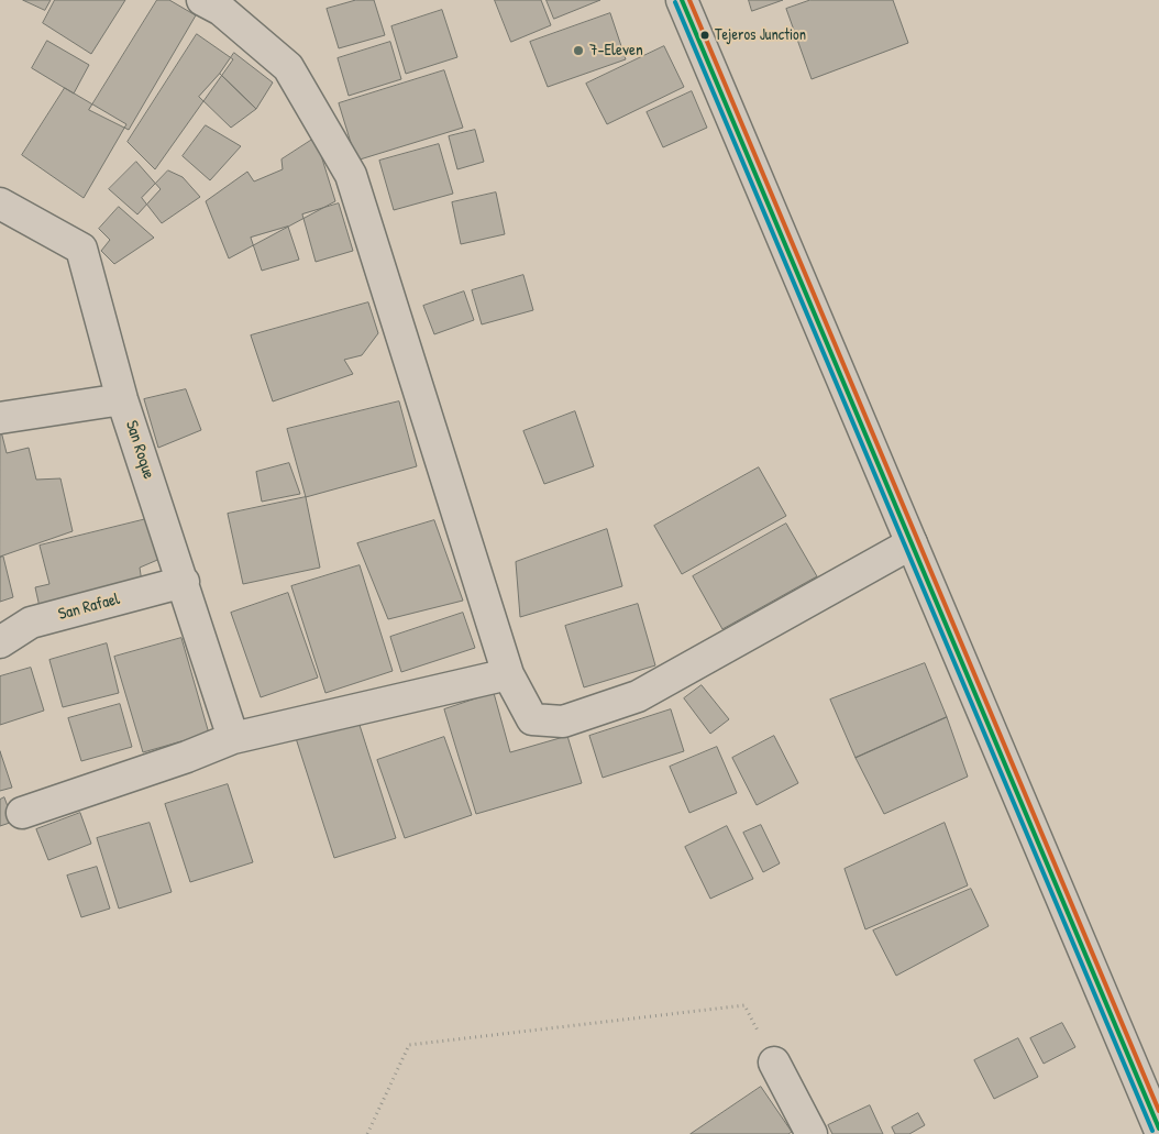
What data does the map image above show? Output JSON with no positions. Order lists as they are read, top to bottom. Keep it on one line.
{"streets":{"street":["San Roque","San Rafael"]},"crossings":[["San Roque","San Rafael"]],"places":["Tejeros Junction","7-Eleven"]}
